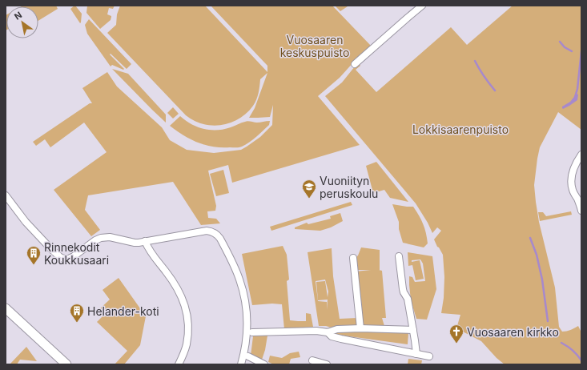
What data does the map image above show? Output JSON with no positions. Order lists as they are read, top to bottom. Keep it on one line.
{"parks":["Vuosaaren keskuspuisto","Lokkisaarenpuisto"],"places":{"school or university":["Vuoniityn peruskoulu"],"building":["Rinnekodit Koukkusaari","Helander-koti"],"church":["Vuosaaren kirkko"]},"north":"top left"}
